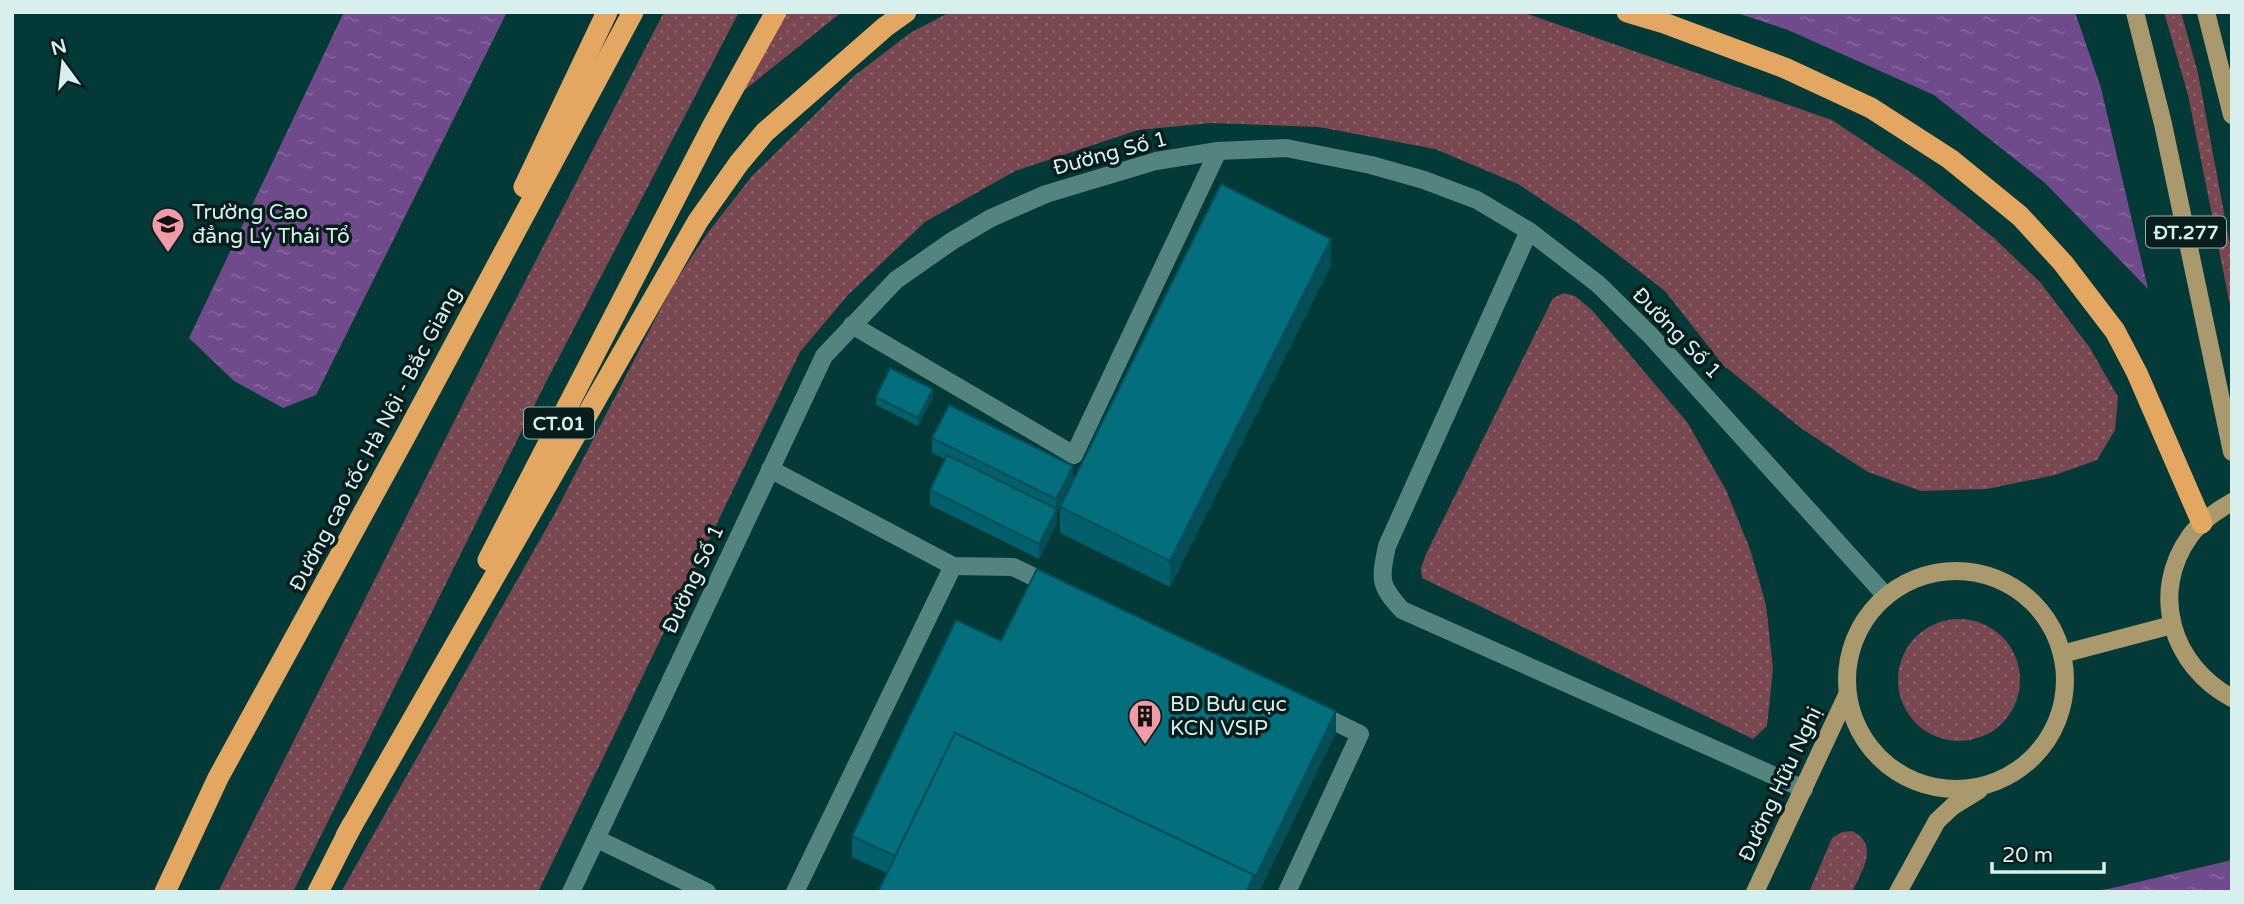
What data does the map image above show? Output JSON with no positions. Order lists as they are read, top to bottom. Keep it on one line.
{"streets":{"highway":["CT.01","Đường cao tốc Hà Nội - Bắc Giang"],"main road":["ĐT.277","Đường Hữu Nghị"],"street":["Đường Số 1"]},"crossings":[["Đường Số 1","Đường Hữu Nghị"]],"places":{"school or university":["Trường Cao đẳng Lý Thái Tổ"],"building":["BD Bưu cục KCN VSIP"]},"scale_bar":"20 m","north":"top"}
